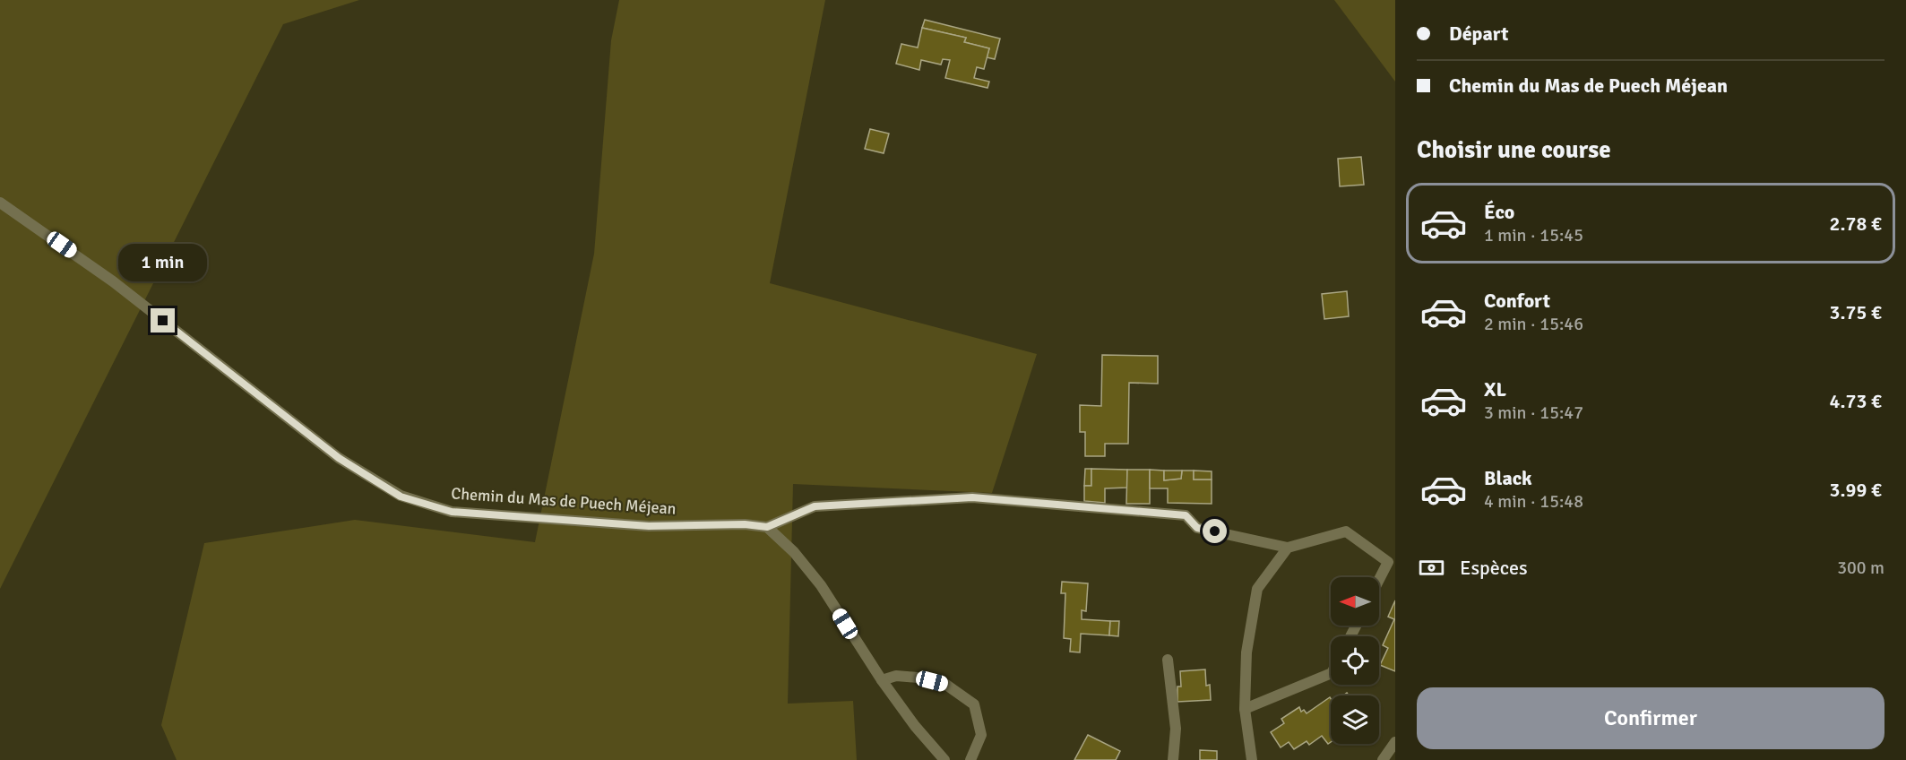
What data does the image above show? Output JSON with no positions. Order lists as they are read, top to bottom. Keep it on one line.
{"streets":{"street":["Chemin du Mas de Puech Méjean"]},"north":"left","page":{"banner":["Départ","Chemin du Mas de Puech Méjean"],"heading":"Choisir une course","list":[{"name":"Éco","note":"1 min · 15:45","value":"2.78 €"},{"name":"Confort","note":"2 min · 15:46","value":"3.75 €"},{"name":"XL","note":"3 min · 15:47","value":"4.73 €"},{"name":"Black","note":"4 min · 15:48","value":"3.99 €"}],"bubble":"1 min","pay":["Espèces","300 m"],"buttons":"Confirmer"}}
